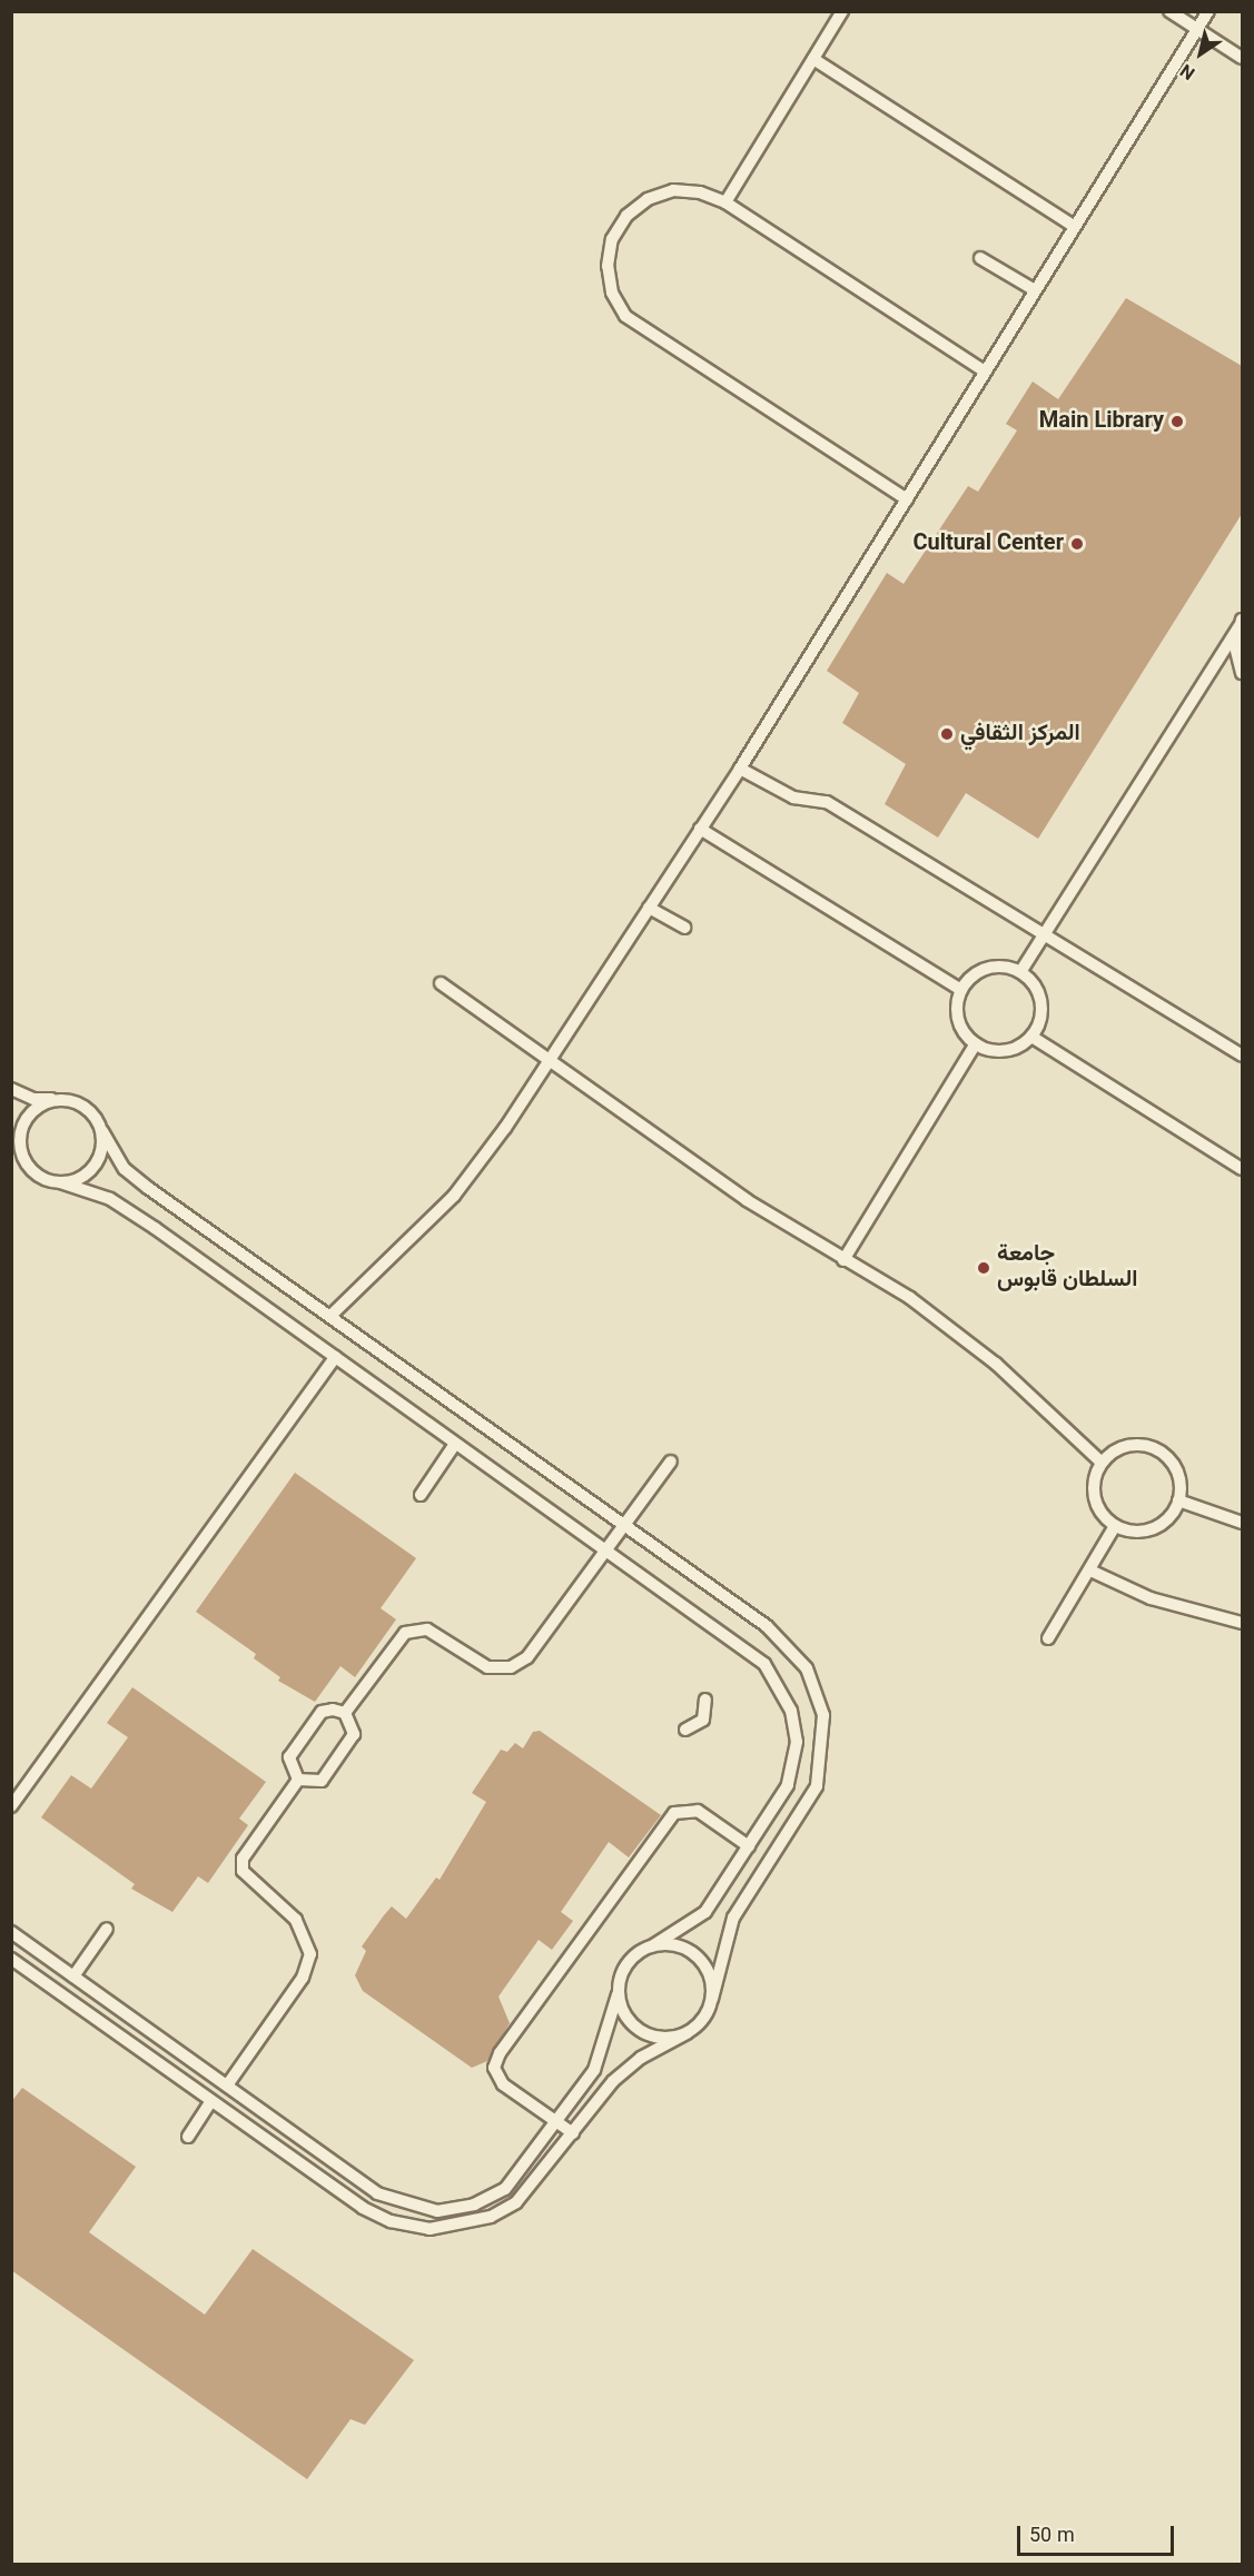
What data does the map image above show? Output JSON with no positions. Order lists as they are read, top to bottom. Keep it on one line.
{"places":["Main Library","Cultural Center","المركز الثقافي","جامعة السلطان قابوس"],"scale_bar":"50 m","north":"bottom left"}
